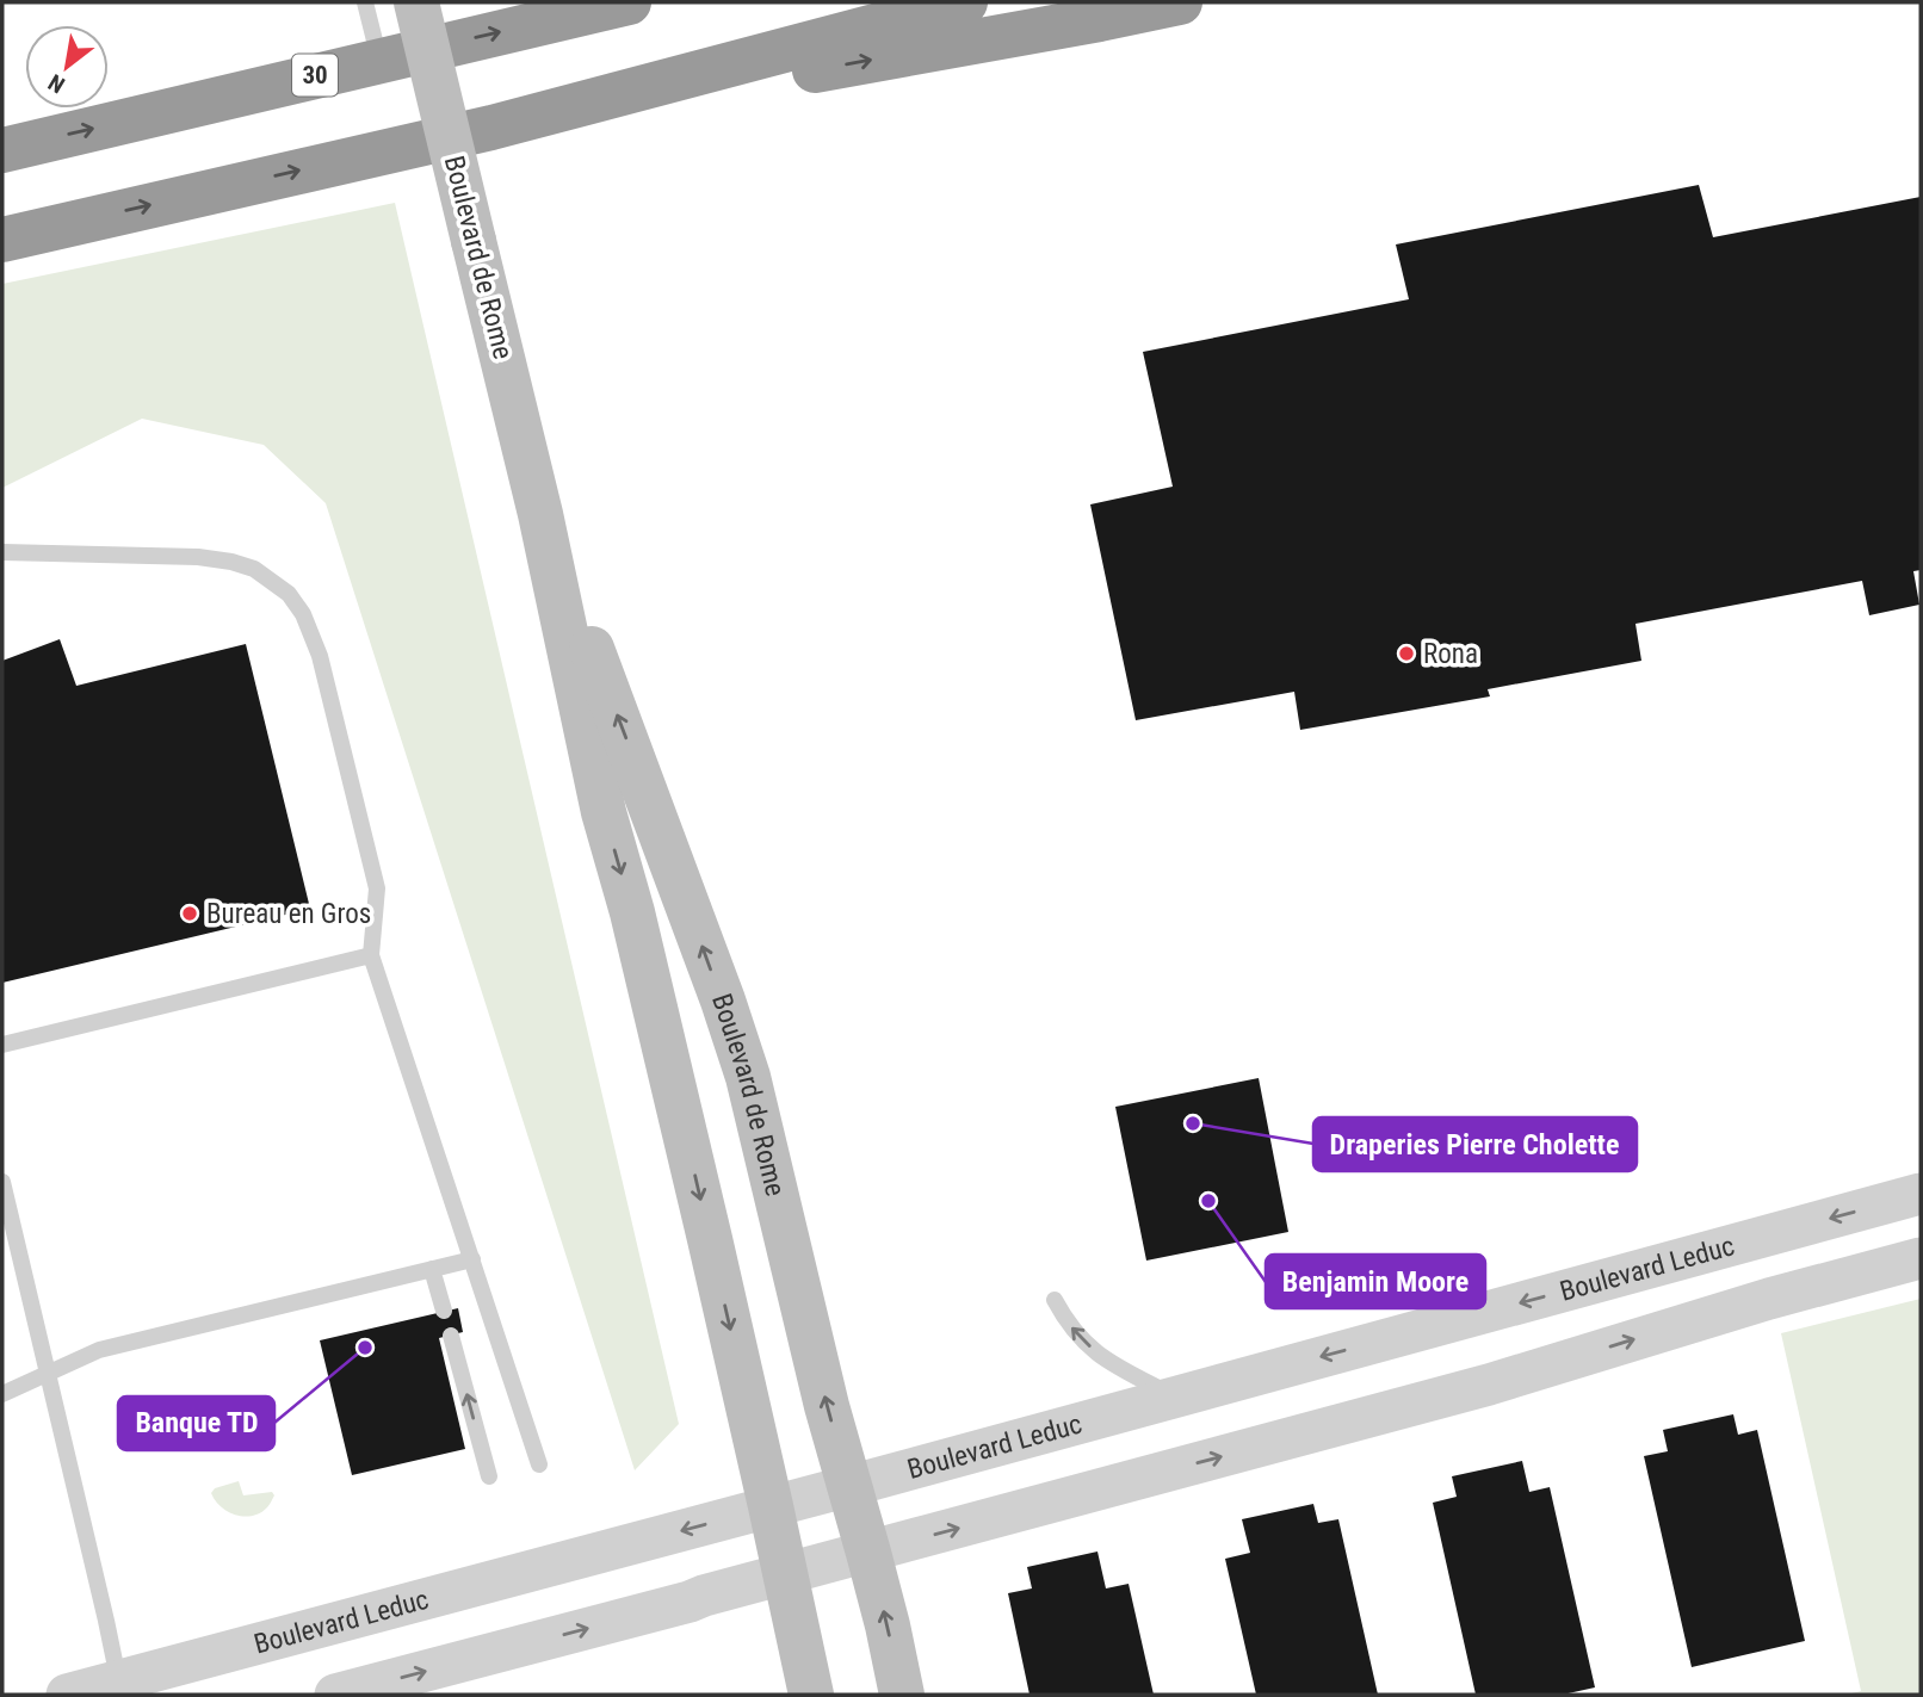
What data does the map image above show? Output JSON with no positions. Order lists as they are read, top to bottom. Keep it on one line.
{"streets":{"highway":["30"],"main road":["Boulevard de Rome"],"street":["Boulevard Leduc"]},"crossings":[["Boulevard de Rome","Boulevard Leduc"]],"places":["Rona","Bureau en Gros","Draperies Pierre Cholette","Benjamin Moore","Banque TD"],"north":"bottom left"}
